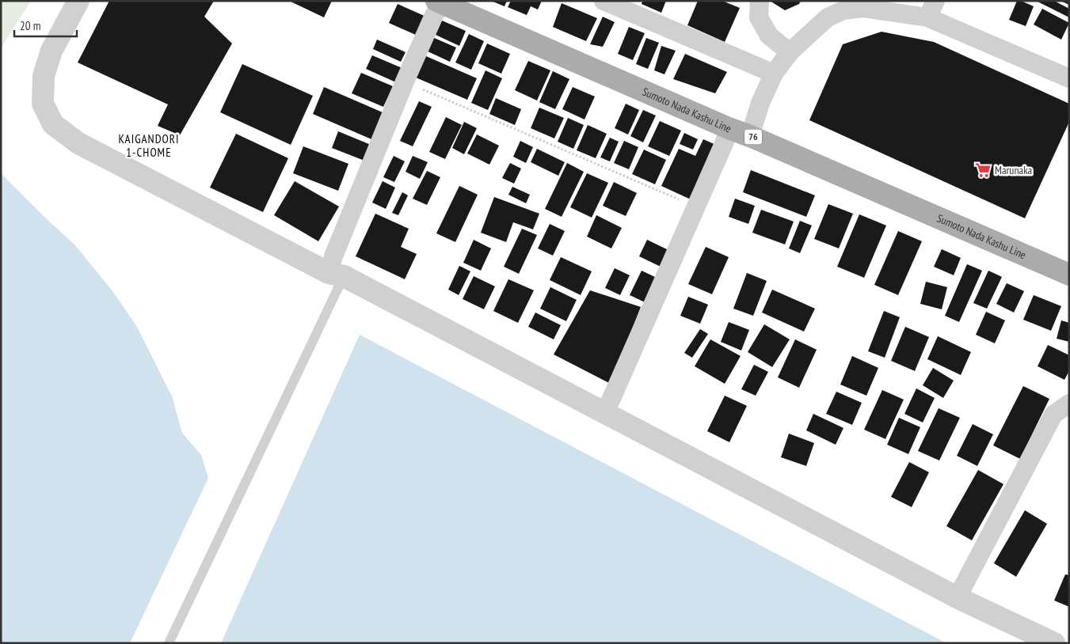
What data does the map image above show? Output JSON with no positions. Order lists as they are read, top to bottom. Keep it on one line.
{"streets":{"main road":["Sumoto Nada Kashu Line","76"]},"districts":["KAIGANDORI 1-CHOME"],"places":{"supermarket":["Marunaka"]},"scale_bar":"20 m"}
